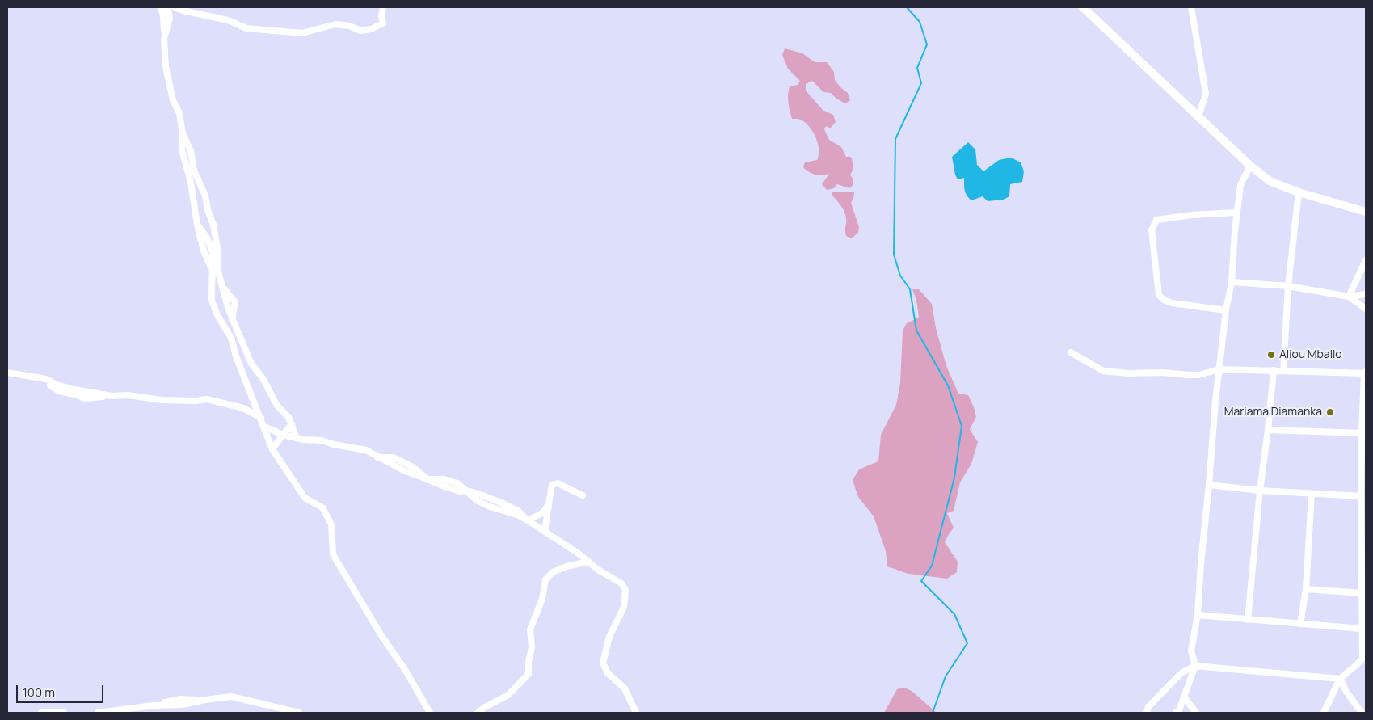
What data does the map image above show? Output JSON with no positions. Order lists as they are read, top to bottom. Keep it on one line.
{"places":["Aliou Mballo","Mariama Diamanka"],"scale_bar":"100 m"}
